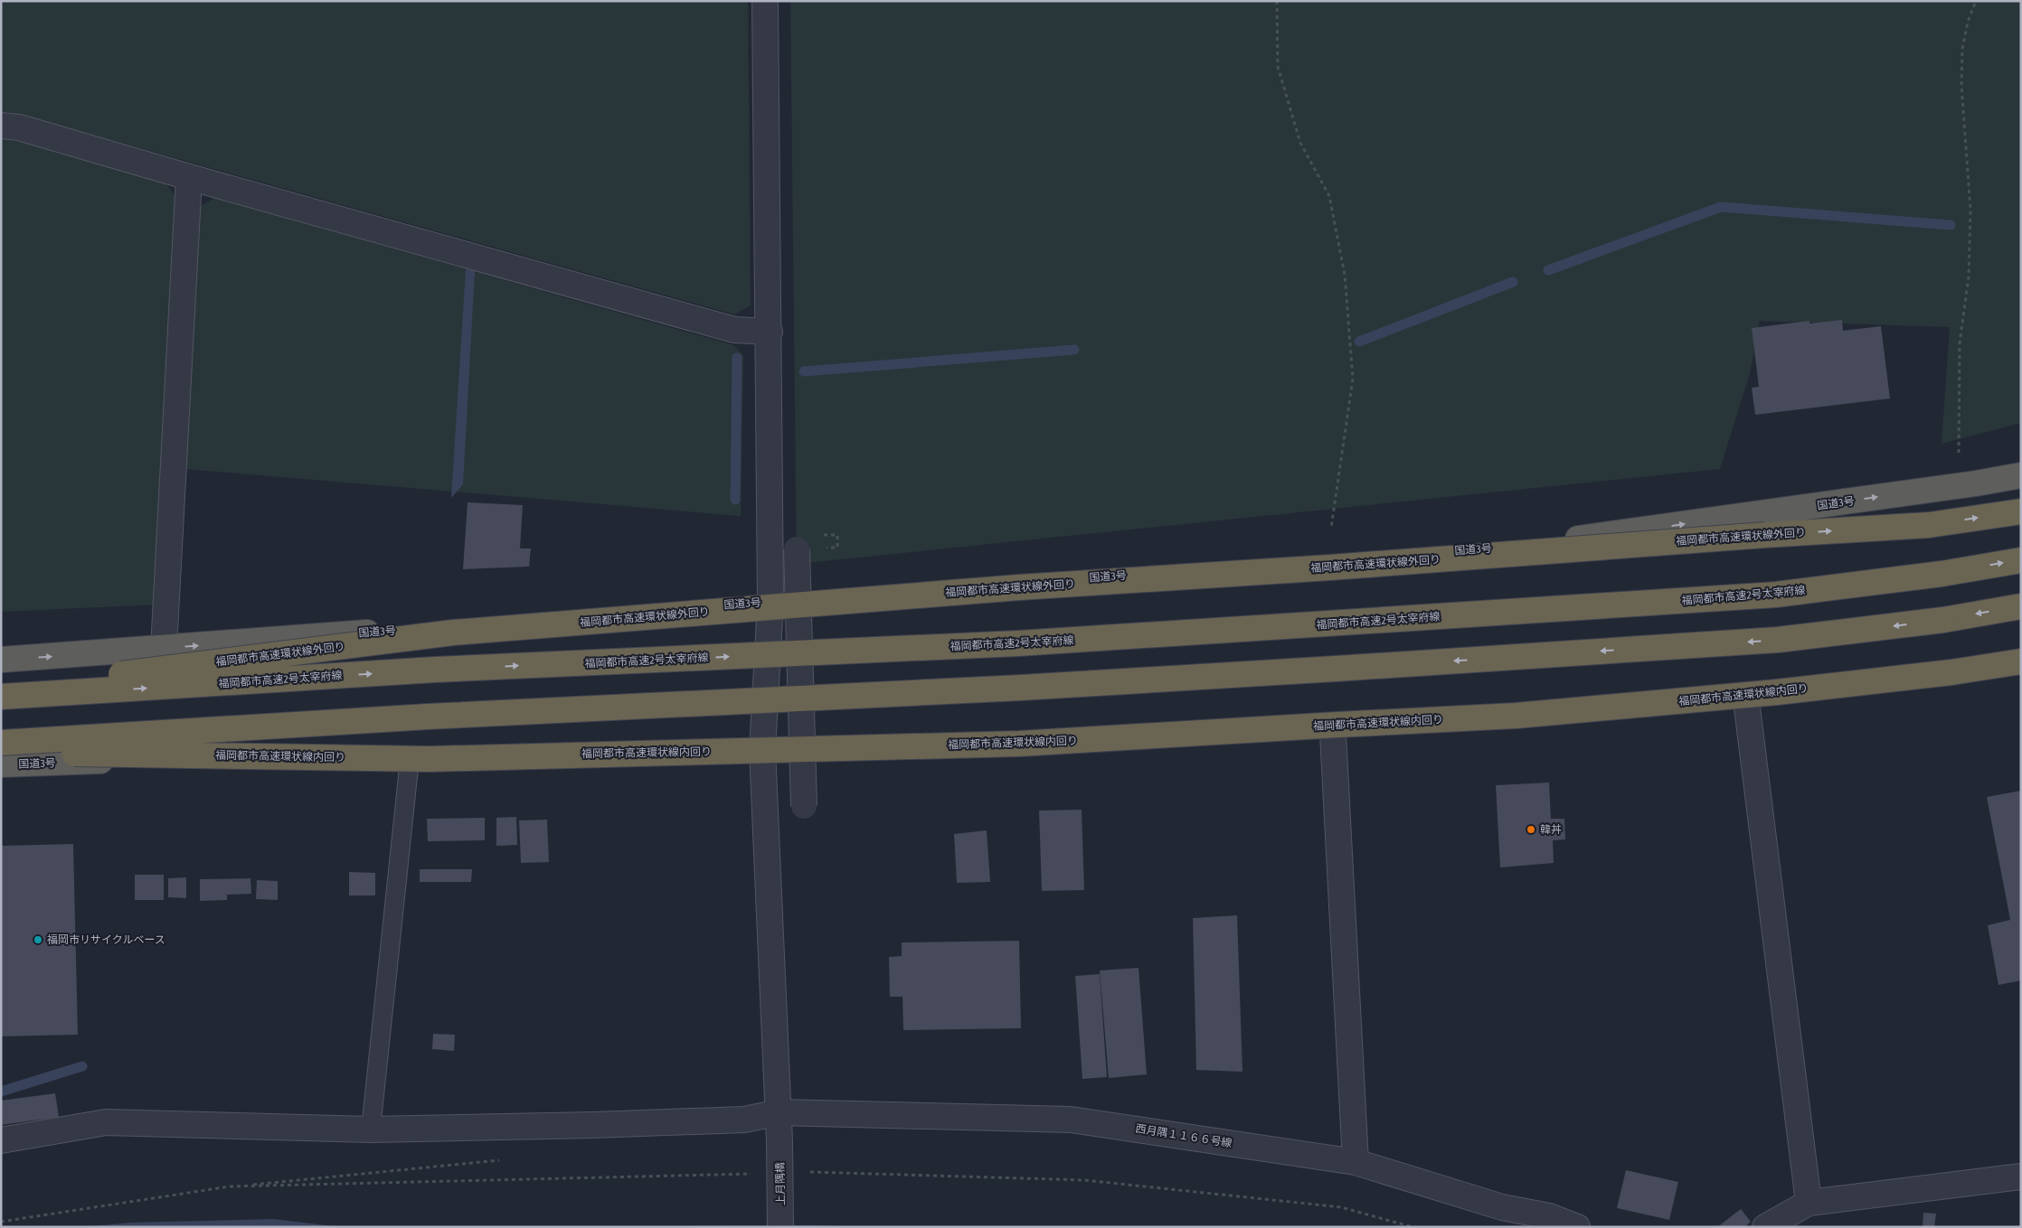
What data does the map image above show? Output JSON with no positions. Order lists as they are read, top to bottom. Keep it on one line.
{"streets":{"highway":["国道3号","福岡都市高速環状線外回り","福岡都市高速2号太宰府線","福岡都市高速環状線内回り"],"street":["西月隅１１６６号線","上月隅橋"]},"crossings":[["国道3号","福岡都市高速環状線内回り"],["国道3号","上月隅橋"],["西月隅１１６６号線","上月隅橋"]],"places":["韓丼","福岡市リサイクルベース"]}
